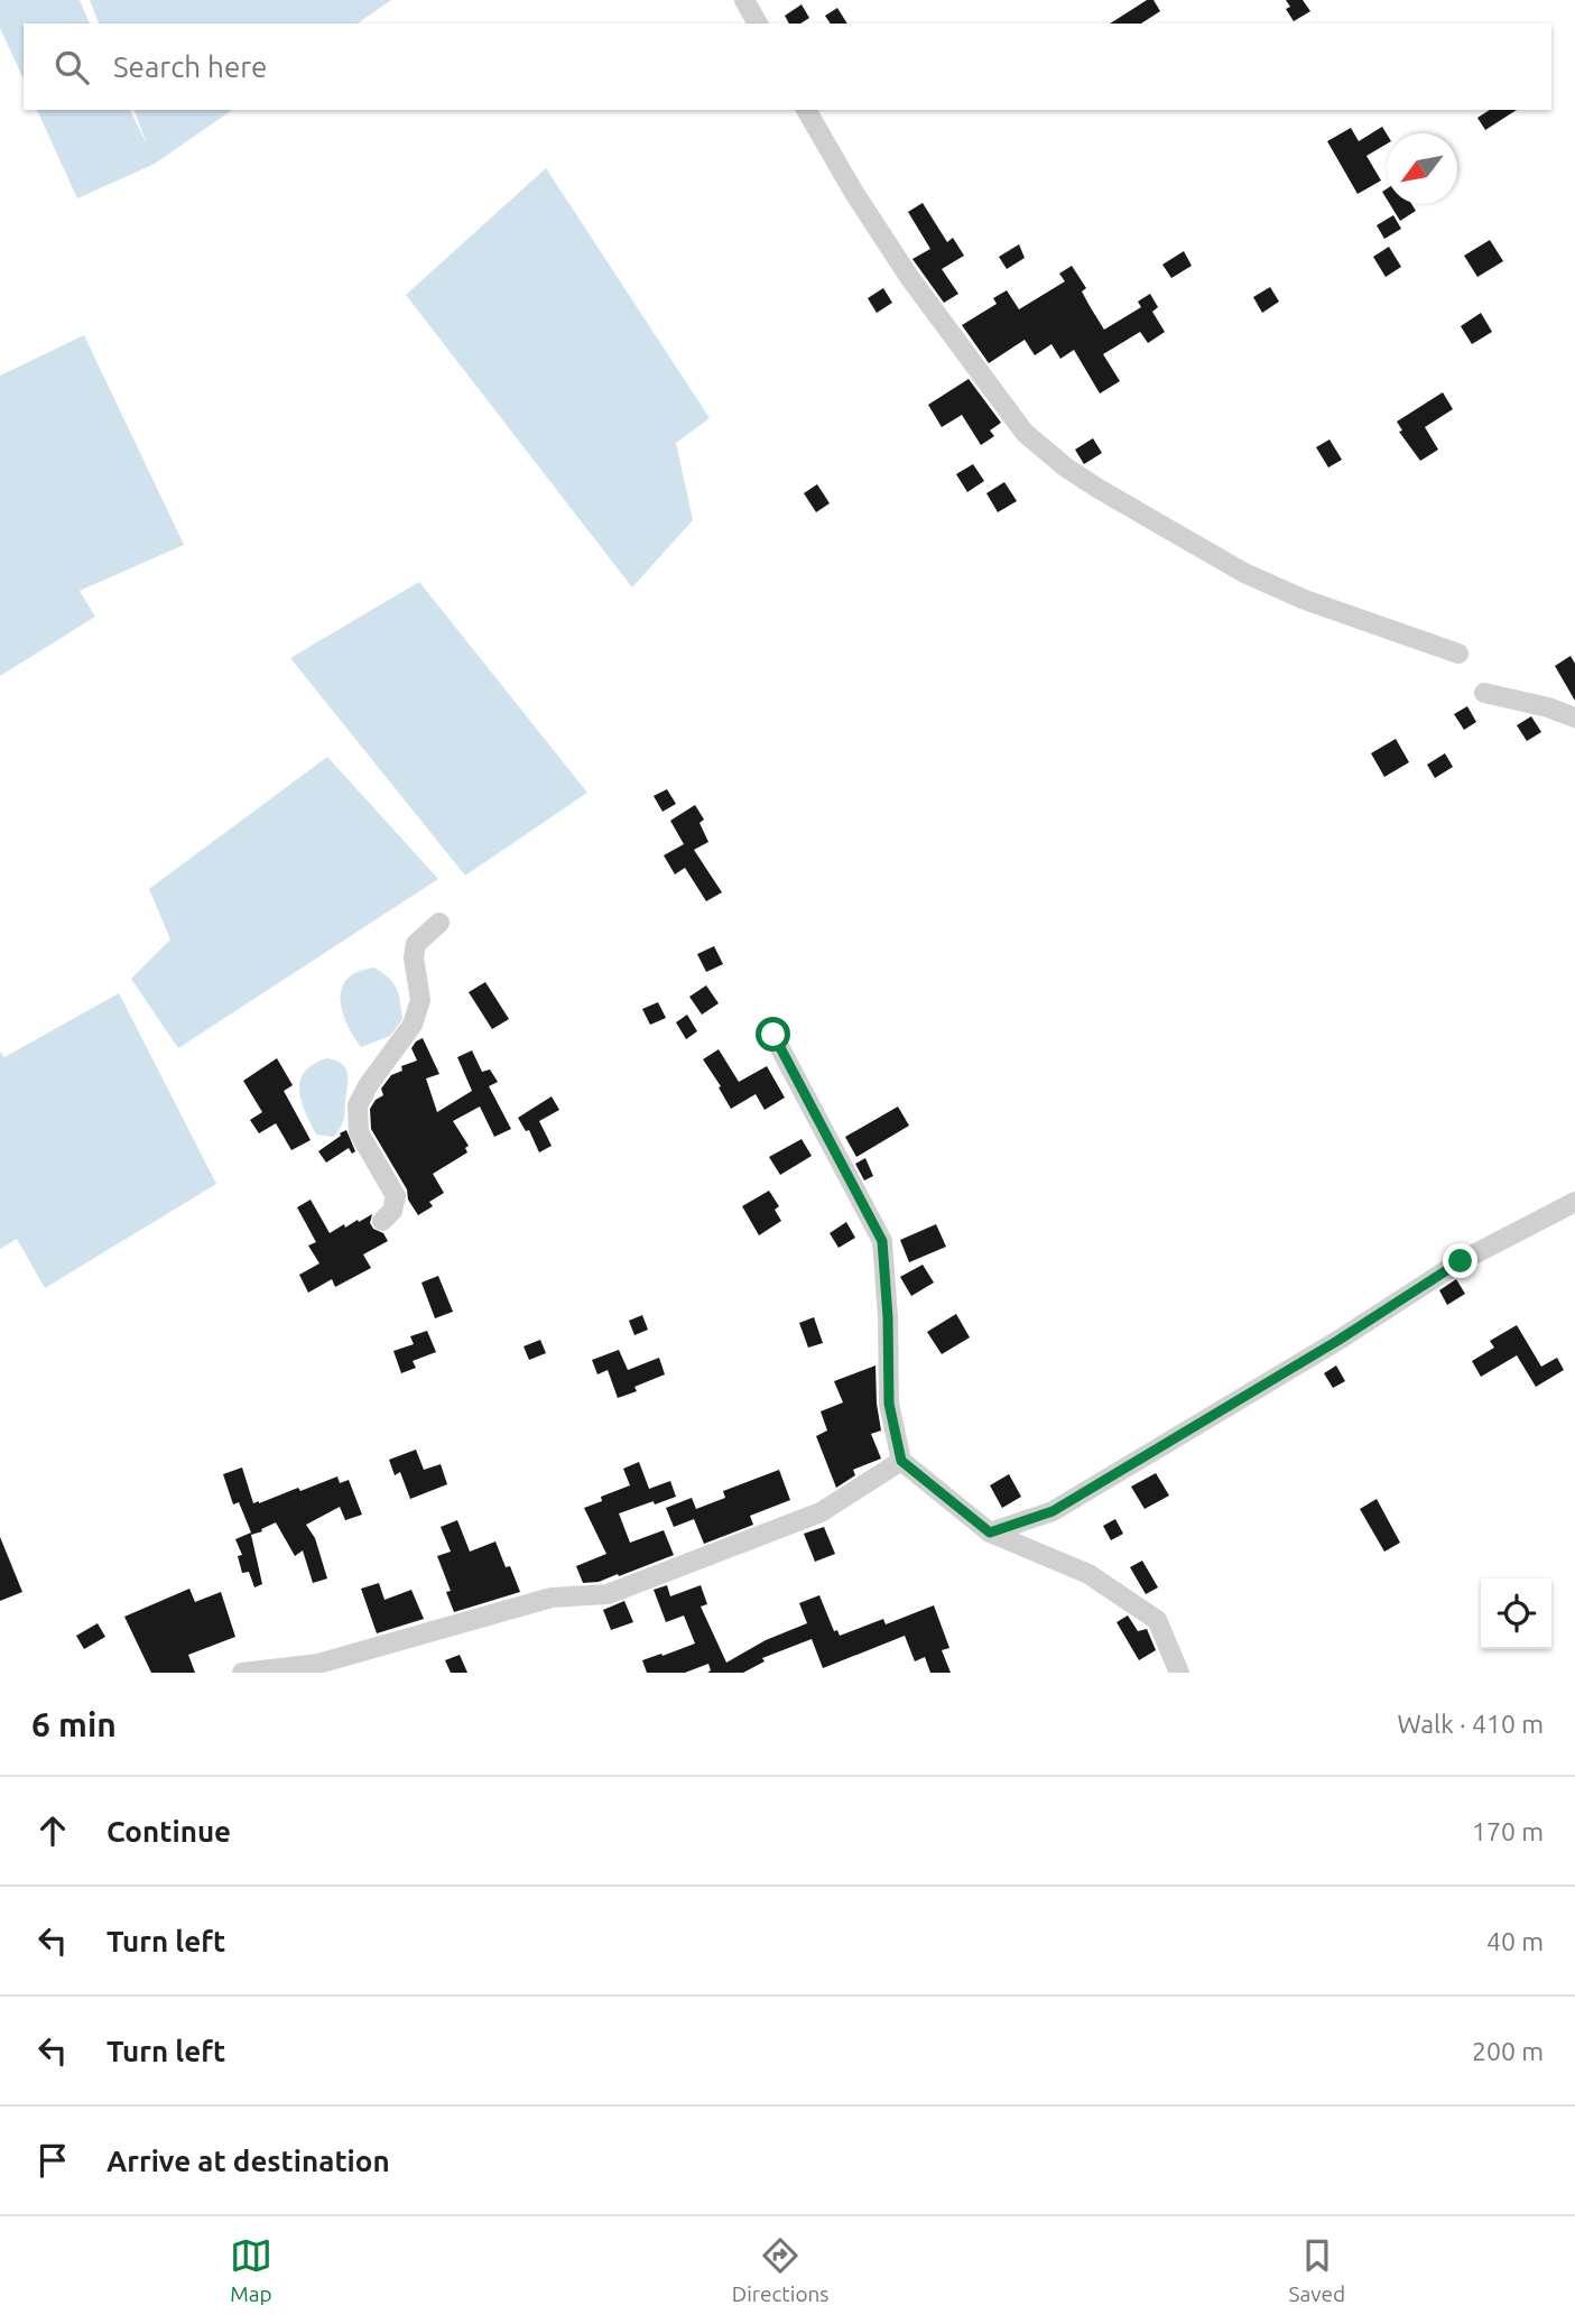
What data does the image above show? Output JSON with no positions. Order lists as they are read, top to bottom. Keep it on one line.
{"north":"bottom left","page":{"search":"Search here","heading":["6 min","Walk · 410 m"],"list":[["Continue","170 m"],["Turn left","40 m"],["Turn left","200 m"],"Arrive at destination"],"nav":["Map","Directions","Saved"]}}
